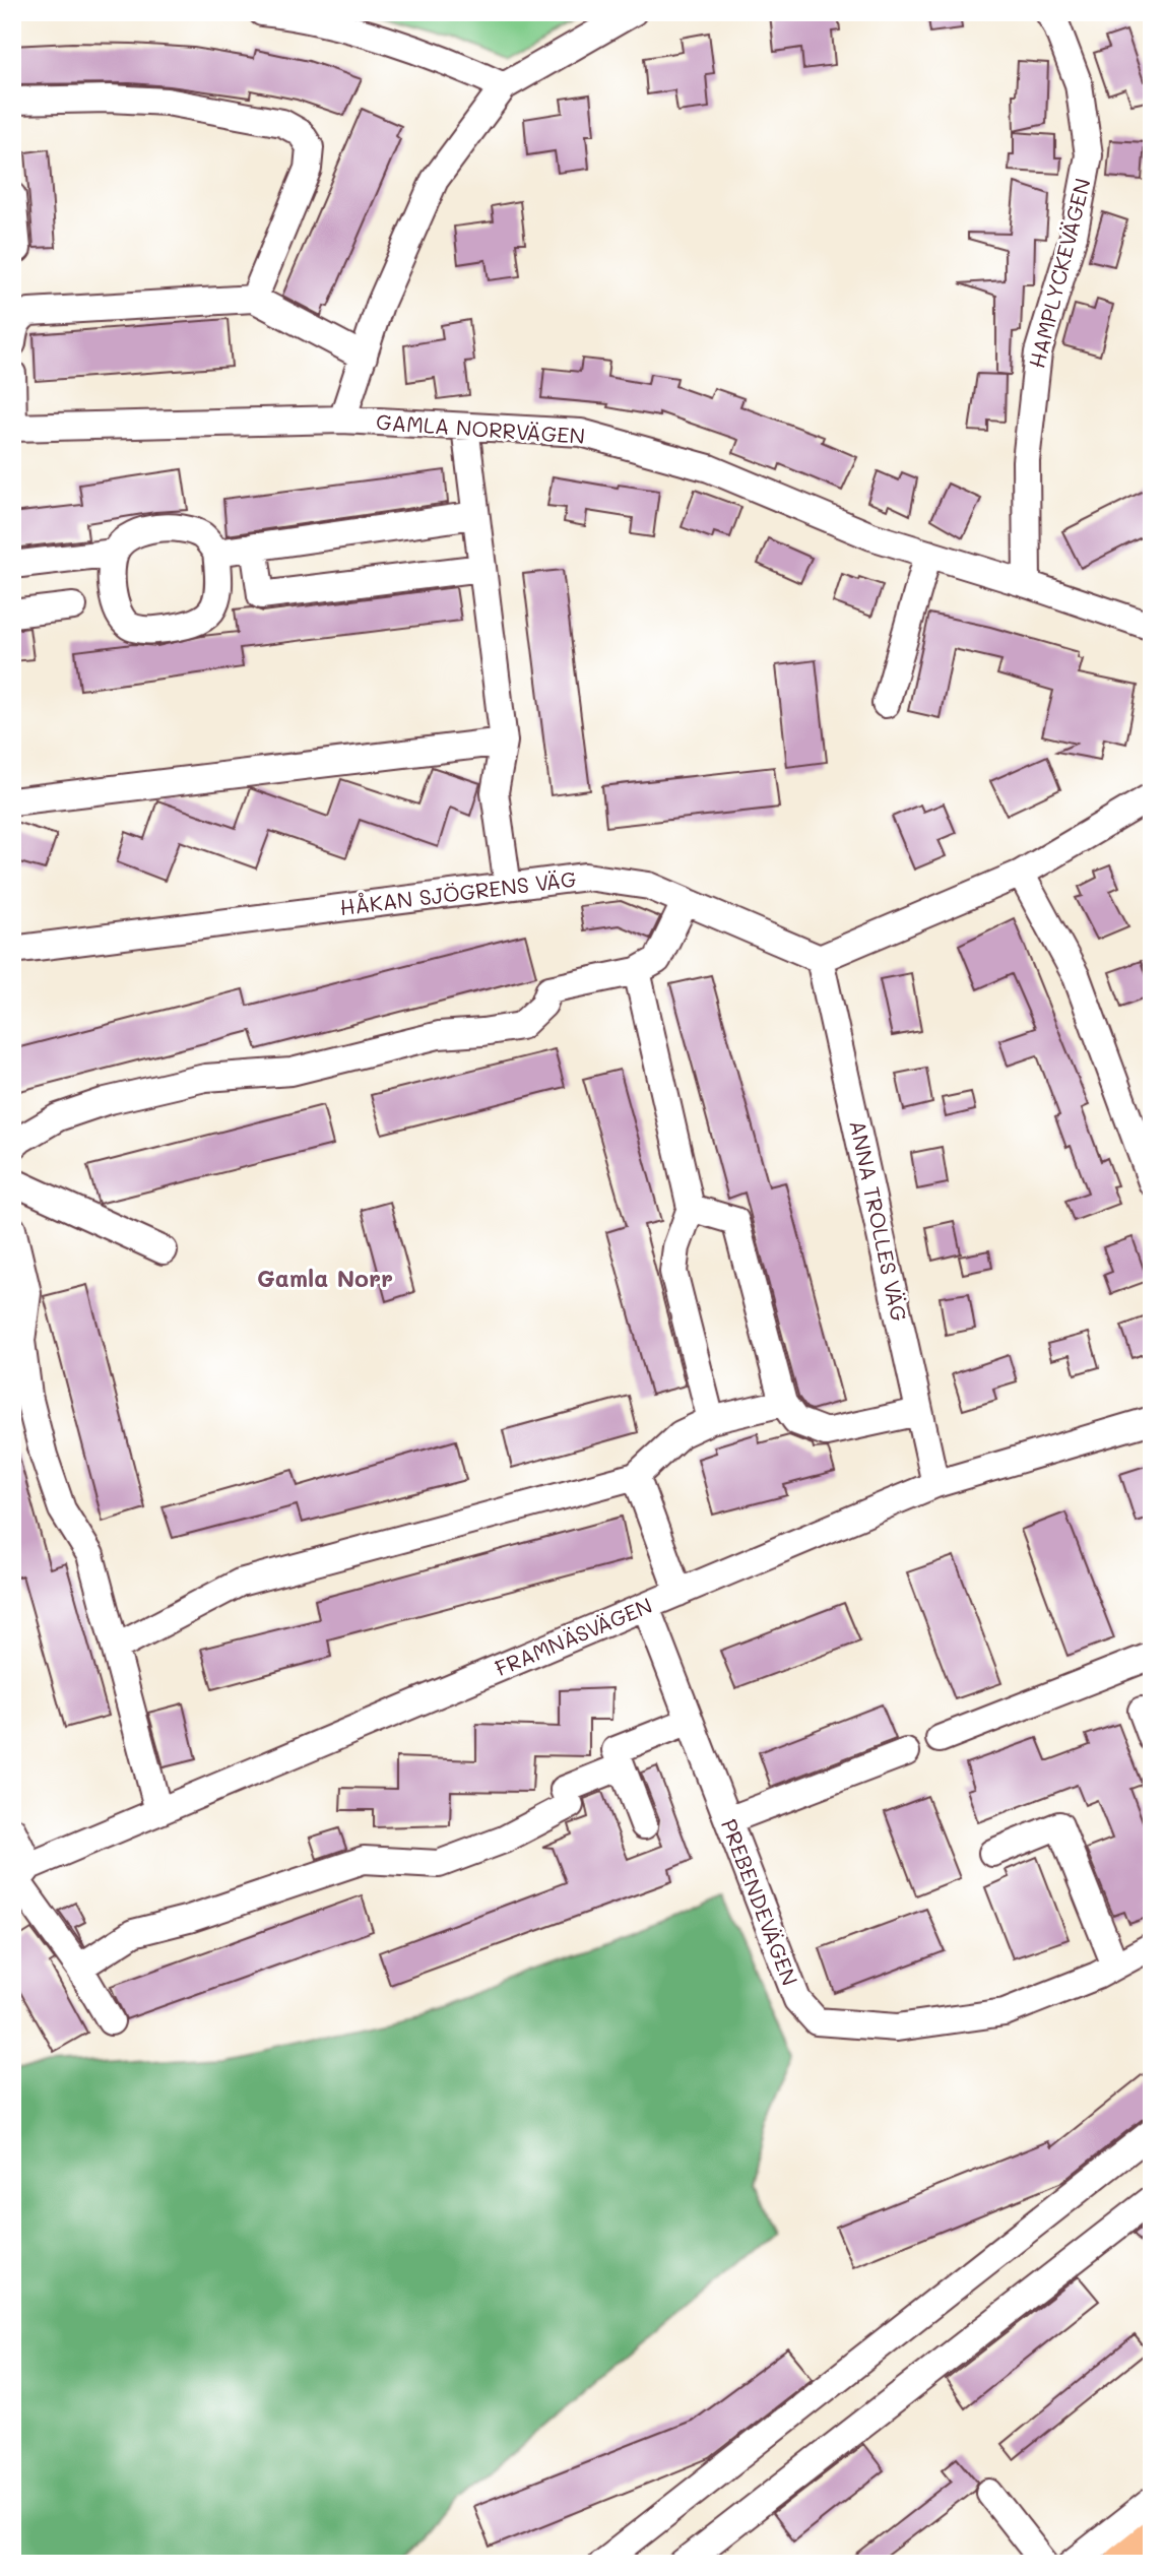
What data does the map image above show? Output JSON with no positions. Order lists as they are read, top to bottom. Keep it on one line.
{"streets":{"street":["HAMPLYCKEVÄGEN","GAMLA NORRVÄGEN","HÅKAN SJÖGRENS VÄG","ANNA TROLLES VÄG","FRAMNÄSVÄGEN","PREBENDEVÄGEN"]},"crossings":[["HAMPLYCKEVÄGEN","GAMLA NORRVÄGEN"],["HÅKAN SJÖGRENS VÄG","ANNA TROLLES VÄG"],["ANNA TROLLES VÄG","FRAMNÄSVÄGEN"],["FRAMNÄSVÄGEN","PREBENDEVÄGEN"]],"districts":["Gamla Norr"]}
